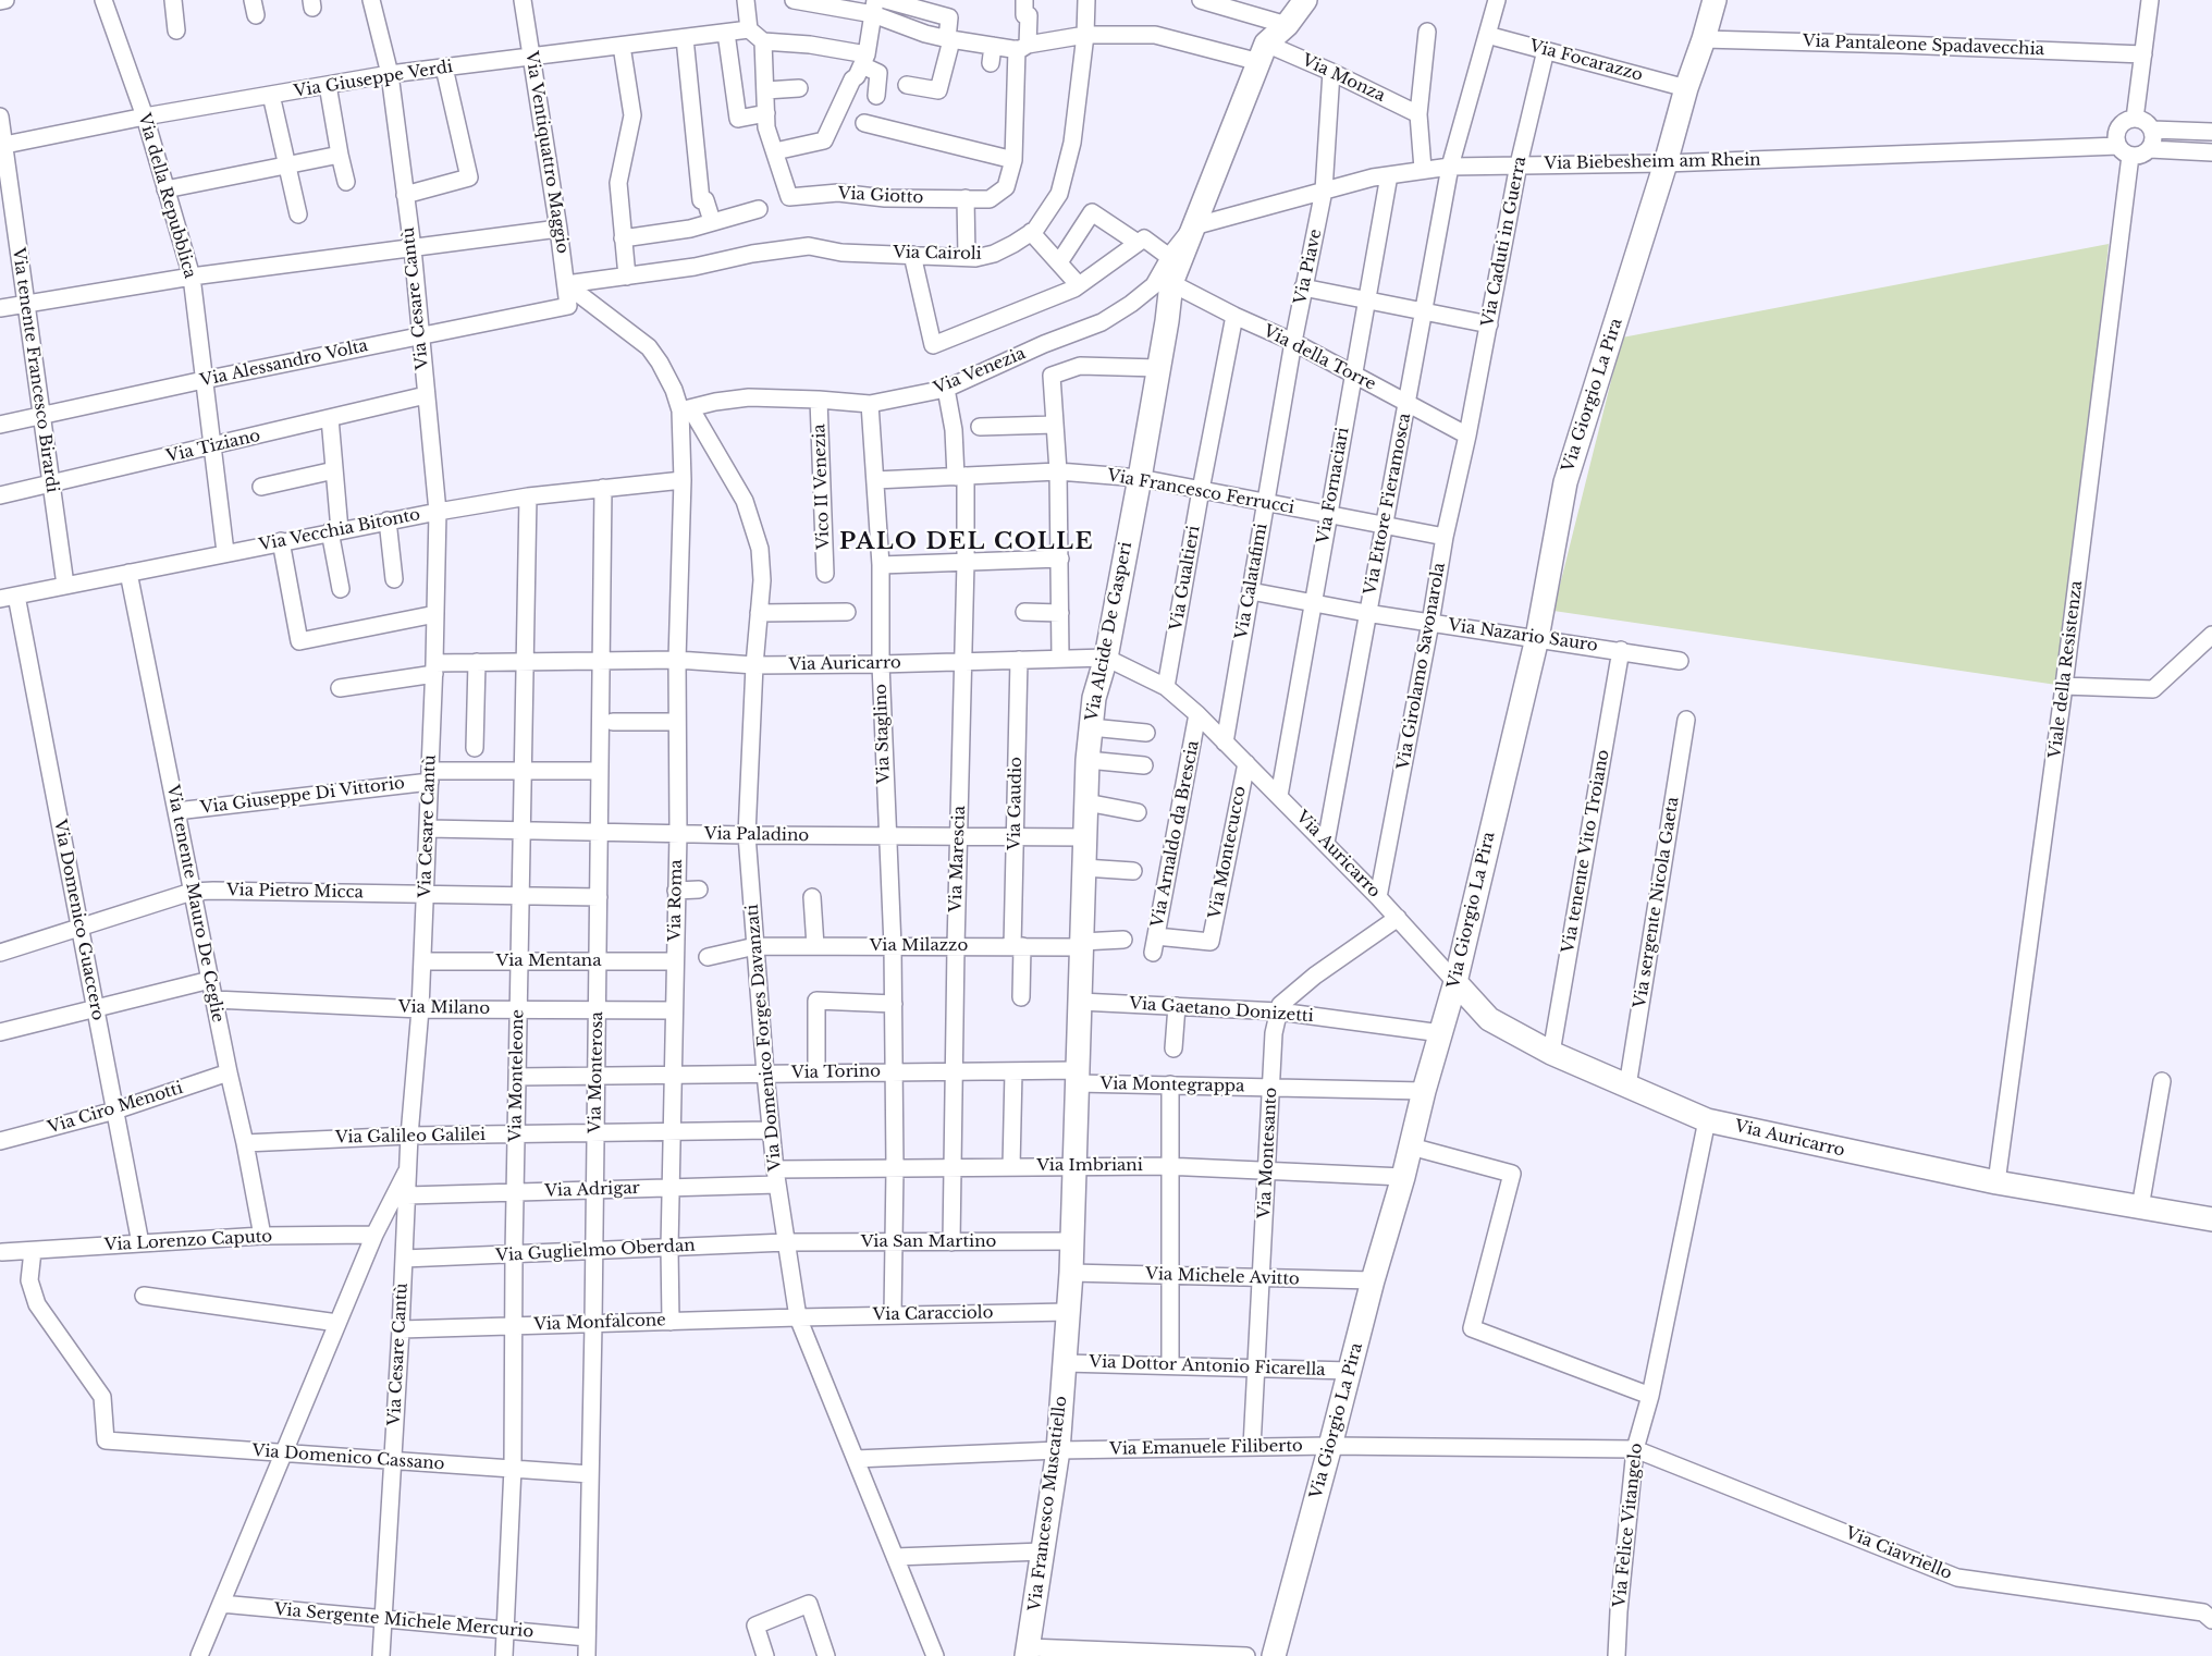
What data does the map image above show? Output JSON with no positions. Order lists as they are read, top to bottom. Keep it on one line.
{"streets":{"street":["Via Pantaleone Spadavecchia","Via Focarazzo","Via Monza","Via Giuseppe Verdi","Via Ventiquattro Maggio","Via Biebesheim am Rhein","Via della Repubblica","Via Giotto","Via Caduti in Guerra","Via Cairoli","Via Piave","Via Cesare Cantù","Via della Torre","Via Alessandro Volta","Via tenente Francesco Birardi","Via Venezia","Via Giorgio La Pira","Via Tiziano","Via Fornaciari","Vico II Venezia","Via Francesco Ferrucci","Via Ettore Fieramosca","Via Vecchia Bitonto","Via Gualtieri","Via Calatafimi","Via Alcide De Gasperi","Via Nazario Sauro","Via Auricarro","Via Girolamo Savonarola","Viale della Resistenza","Via Staglino","Via Giuseppe Di Vittorio","Via Gaudio","Via Arnaldo da Brescia","Via Paladino","Via tenente Vito Troiano","Via Montecucco","Via Marescia","Via Pietro Micca","Via Roma","Via sergente Nicola Gaeta","Via tenente Mauro De Ceglie","Via Domenico Guaccero","Via Milazzo","Via Mentana","Via Milano","Via Gaetano Donizetti","Via Domenico Forges Davanzati","Via Monterosa","Via Torino","Via Monteleone","Via Montegrappa","Via Ciro Menotti","Via Galileo Galilei","Via Montesanto","Via Imbriani","Via Adrigar","Via Lorenzo Caputo","Via San Martino","Via Guglielmo Oberdan","Via Michele Avitto","Via Caracciolo","Via Monfalcone","Via Dottor Antonio Ficarella","Via Emanuele Filiberto","Via Domenico Cassano","Via Francesco Muscatiello","Via Felice Vitangelo","Via Ciavriello","Via Sergente Michele Mercurio"]},"crossings":[["Via Pantaleone Spadavecchia","Via Giorgio La Pira"],["Via Focarazzo","Via Caduti in Guerra"],["Via Focarazzo","Via Giorgio La Pira"],["Via Focarazzo","Via Ettore Fieramosca"],["Via Monza","Via Giotto"],["Via Monza","Via Cairoli"],["Via Monza","Via Piave"],["Via Monza","Via Alcide De Gasperi"],["Via Giuseppe Verdi","Via Ventiquattro Maggio"],["Via Giuseppe Verdi","Via della Repubblica"],["Via Giuseppe Verdi","Via Cesare Cantù"],["Via Giuseppe Verdi","Via tenente Francesco Birardi"],["Via Ventiquattro Maggio","Via Cairoli"],["Via Ventiquattro Maggio","Via Alessandro Volta"],["Via Biebesheim am Rhein","Via Caduti in Guerra"],["Via Biebesheim am Rhein","Via Piave"],["Via Biebesheim am Rhein","Via Venezia"],["Via Biebesheim am Rhein","Via Giorgio La Pira"],["Via Biebesheim am Rhein","Via Fornaciari"],["Via Biebesheim am Rhein","Via Ettore Fieramosca"],["Via Biebesheim am Rhein","Via Alcide De Gasperi"],["Via Biebesheim am Rhein","Viale della Resistenza"],["Via della Repubblica","Via Alessandro Volta"],["Via della Repubblica","Via Tiziano"],["Via della Repubblica","Via Vecchia Bitonto"],["Via Caduti in Guerra","Via della Torre"],["Via Caduti in Guerra","Via Girolamo Savonarola"],["Via Piave","Via della Torre"],["Via Piave","Via Calatafimi"],["Via Cesare Cantù","Via Alessandro Volta"],["Via Cesare Cantù","Via Tiziano"],["Via Cesare Cantù","Via Vecchia Bitonto"],["Via Cesare Cantù","Via Auricarro"],["Via Cesare Cantù","Via Giuseppe Di Vittorio"],["Via Cesare Cantù","Via Paladino"],["Via Cesare Cantù","Via Pietro Micca"],["Via Cesare Cantù","Via Mentana"],["Via Cesare Cantù","Via Milano"],["Via Cesare Cantù","Via Galileo Galilei"],["Via Cesare Cantù","Via Adrigar"],["Via Cesare Cantù","Via Guglielmo Oberdan"],["Via Cesare Cantù","Via Monfalcone"],["Via Cesare Cantù","Via Domenico Cassano"],["Via Cesare Cantù","Via Sergente Michele Mercurio"],["Via della Torre","Via Fornaciari"],["Via della Torre","Via Ettore Fieramosca"],["Via della Torre","Via Gualtieri"],["Via della Torre","Via Calatafimi"],["Via della Torre","Via Alcide De Gasperi"],["Via della Torre","Via Girolamo Savonarola"],["Via Alessandro Volta","Via tenente Francesco Birardi"],["Via tenente Francesco Birardi","Via Tiziano"],["Via tenente Francesco Birardi","Via Vecchia Bitonto"],["Via Venezia","Vico II Venezia"],["Via Venezia","Via Alcide De Gasperi"],["Via Venezia","Via Staglino"],["Via Venezia","Via Marescia"],["Via Venezia","Via Roma"],["Via Venezia","Via Domenico Forges Davanzati"],["Via Giorgio La Pira","Via Nazario Sauro"],["Via Giorgio La Pira","Via Auricarro"],["Via Giorgio La Pira","Via Gaetano Donizetti"],["Via Giorgio La Pira","Via Montegrappa"],["Via Giorgio La Pira","Via Imbriani"],["Via Giorgio La Pira","Via Michele Avitto"],["Via Giorgio La Pira","Via Dottor Antonio Ficarella"],["Via Giorgio La Pira","Via Emanuele Filiberto"],["Via Fornaciari","Via Francesco Ferrucci"],["Via Fornaciari","Via Nazario Sauro"],["Via Fornaciari","Via Auricarro"],["Via Francesco Ferrucci","Via Ettore Fieramosca"],["Via Francesco Ferrucci","Via Gualtieri"],["Via Francesco Ferrucci","Via Calatafimi"],["Via Francesco Ferrucci","Via Alcide De Gasperi"],["Via Francesco Ferrucci","Via Girolamo Savonarola"],["Via Francesco Ferrucci","Via Staglino"],["Via Francesco Ferrucci","Via Marescia"],["Via Ettore Fieramosca","Via Nazario Sauro"],["Via Ettore Fieramosca","Via Auricarro"],["Via Vecchia Bitonto","Via Roma"],["Via Vecchia Bitonto","Via tenente Mauro De Ceglie"],["Via Vecchia Bitonto","Via Domenico Guaccero"],["Via Vecchia Bitonto","Via Monterosa"],["Via Vecchia Bitonto","Via Monteleone"],["Via Gualtieri","Via Auricarro"],["Via Calatafimi","Via Nazario Sauro"],["Via Calatafimi","Via Auricarro"],["Via Alcide De Gasperi","Via Auricarro"],["Via Alcide De Gasperi","Via Paladino"],["Via Alcide De Gasperi","Via Milazzo"],["Via Alcide De Gasperi","Via Gaetano Donizetti"],["Via Alcide De Gasperi","Via Torino"],["Via Alcide De Gasperi","Via Montegrappa"],["Via Alcide De Gasperi","Via Imbriani"],["Via Alcide De Gasperi","Via San Martino"],["Via Alcide De Gasperi","Via Michele Avitto"],["Via Alcide De Gasperi","Via Francesco Muscatiello"],["Via Nazario Sauro","Via Girolamo Savonarola"],["Via Nazario Sauro","Via tenente Vito Troiano"],["Via Auricarro","Via Girolamo Savonarola"],["Via Auricarro","Viale della Resistenza"],["Via Auricarro","Via Staglino"],["Via Auricarro","Via Gaudio"],["Via Auricarro","Via Arnaldo da Brescia"],["Via Auricarro","Via tenente Vito Troiano"],["Via Auricarro","Via Montecucco"],["Via Auricarro","Via Marescia"],["Via Auricarro","Via Roma"],["Via Auricarro","Via sergente Nicola Gaeta"],["Via Auricarro","Via Domenico Forges Davanzati"],["Via Auricarro","Via Monterosa"],["Via Auricarro","Via Monteleone"],["Via Staglino","Via Paladino"],["Via Staglino","Via Milazzo"],["Via Staglino","Via Torino"],["Via Staglino","Via Imbriani"],["Via Staglino","Via San Martino"],["Via Staglino","Via Caracciolo"],["Via Giuseppe Di Vittorio","Via tenente Mauro De Ceglie"],["Via Giuseppe Di Vittorio","Via Monterosa"],["Via Giuseppe Di Vittorio","Via Monteleone"],["Via Gaudio","Via Paladino"],["Via Gaudio","Via Milazzo"],["Via Arnaldo da Brescia","Via Montecucco"],["Via Paladino","Via Marescia"],["Via Paladino","Via Roma"],["Via Paladino","Via Domenico Forges Davanzati"],["Via Paladino","Via Monterosa"],["Via Paladino","Via Monteleone"],["Via Marescia","Via Milazzo"],["Via Marescia","Via Torino"],["Via Marescia","Via Imbriani"],["Via Marescia","Via San Martino"],["Via Pietro Micca","Via tenente Mauro De Ceglie"],["Via Pietro Micca","Via Domenico Guaccero"],["Via Pietro Micca","Via Monterosa"],["Via Pietro Micca","Via Monteleone"],["Via Roma","Via Mentana"],["Via Roma","Via Milano"],["Via Roma","Via Domenico Forges Davanzati"],["Via Roma","Via Torino"],["Via Roma","Via Galileo Galilei"],["Via Roma","Via Adrigar"],["Via Roma","Via Guglielmo Oberdan"],["Via Roma","Via Monfalcone"],["Via tenente Mauro De Ceglie","Via Milano"],["Via tenente Mauro De Ceglie","Via Ciro Menotti"],["Via tenente Mauro De Ceglie","Via Galileo Galilei"],["Via tenente Mauro De Ceglie","Via Lorenzo Caputo"],["Via Domenico Guaccero","Via Ciro Menotti"],["Via Domenico Guaccero","Via Lorenzo Caputo"],["Via Milazzo","Via Domenico Forges Davanzati"],["Via Mentana","Via Monterosa"],["Via Mentana","Via Monteleone"],["Via Milano","Via Monterosa"],["Via Milano","Via Monteleone"],["Via Gaetano Donizetti","Via Montesanto"],["Via Domenico Forges Davanzati","Via Torino"],["Via Domenico Forges Davanzati","Via Galileo Galilei"],["Via Domenico Forges Davanzati","Via Imbriani"],["Via Domenico Forges Davanzati","Via Adrigar"],["Via Domenico Forges Davanzati","Via San Martino"],["Via Domenico Forges Davanzati","Via Guglielmo Oberdan"],["Via Domenico Forges Davanzati","Via Caracciolo"],["Via Domenico Forges Davanzati","Via Monfalcone"],["Via Domenico Forges Davanzati","Via Emanuele Filiberto"],["Via Monterosa","Via Torino"],["Via Monterosa","Via Galileo Galilei"],["Via Monterosa","Via Adrigar"],["Via Monterosa","Via Guglielmo Oberdan"],["Via Monterosa","Via Monfalcone"],["Via Monterosa","Via Domenico Cassano"],["Via Monterosa","Via Sergente Michele Mercurio"],["Via Torino","Via Monteleone"],["Via Torino","Via Montegrappa"],["Via Monteleone","Via Galileo Galilei"],["Via Monteleone","Via Adrigar"],["Via Monteleone","Via Guglielmo Oberdan"],["Via Monteleone","Via Monfalcone"],["Via Monteleone","Via Domenico Cassano"],["Via Monteleone","Via Sergente Michele Mercurio"],["Via Montegrappa","Via Montesanto"],["Via Montesanto","Via Imbriani"],["Via Montesanto","Via Michele Avitto"],["Via Montesanto","Via Dottor Antonio Ficarella"],["Via Montesanto","Via Emanuele Filiberto"],["Via Imbriani","Via Adrigar"],["Via Lorenzo Caputo","Via Domenico Cassano"],["Via San Martino","Via Guglielmo Oberdan"],["Via Michele Avitto","Via Francesco Muscatiello"],["Via Caracciolo","Via Monfalcone"],["Via Caracciolo","Via Francesco Muscatiello"],["Via Dottor Antonio Ficarella","Via Francesco Muscatiello"],["Via Emanuele Filiberto","Via Francesco Muscatiello"],["Via Emanuele Filiberto","Via Felice Vitangelo"],["Via Emanuele Filiberto","Via Ciavriello"],["Via Felice Vitangelo","Via Ciavriello"]],"districts":["PALO DEL COLLE"]}
